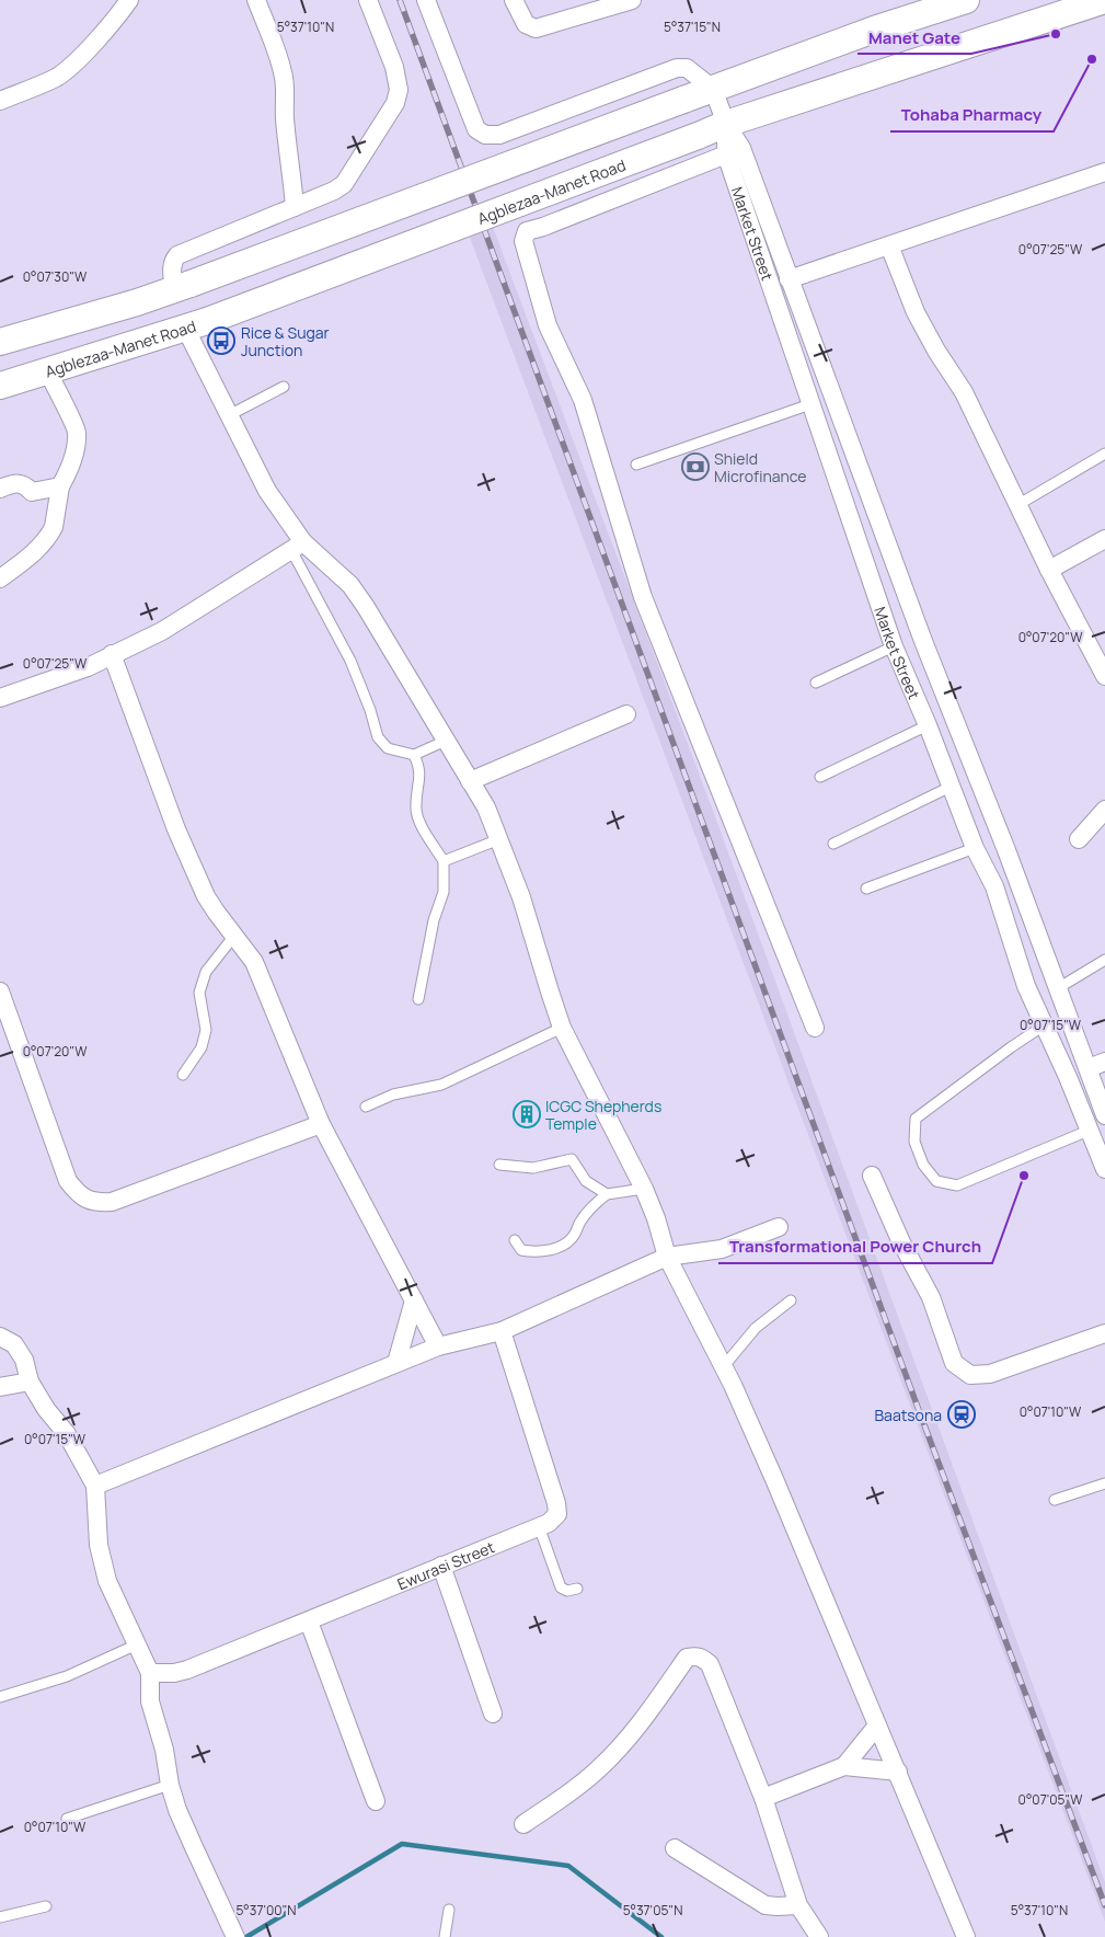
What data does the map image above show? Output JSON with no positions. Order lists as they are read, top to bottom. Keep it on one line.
{"streets":{"main road":["Agblezaa-Manet Road"],"street":["Market Street","Ewurasi Street"]},"crossings":[["Agblezaa-Manet Road","Market Street"]],"places":{"other":["Manet Gate","Tohaba Pharmacy","Transformational Power Church"],"bus stop":["Rice & Sugar Junction"],"bank":["Shield Microfinance"],"building":["ICGC Shepherds Temple"],"station":["Baatsona"]},"coordinates":["5°37'10\"N","5°37'15\"N","0°07'25\"W","0°07'30\"W","0°07'20\"W","0°07'15\"W","0°07'10\"W","0°07'05\"W","5°37'00\"N","5°37'05\"N"]}
